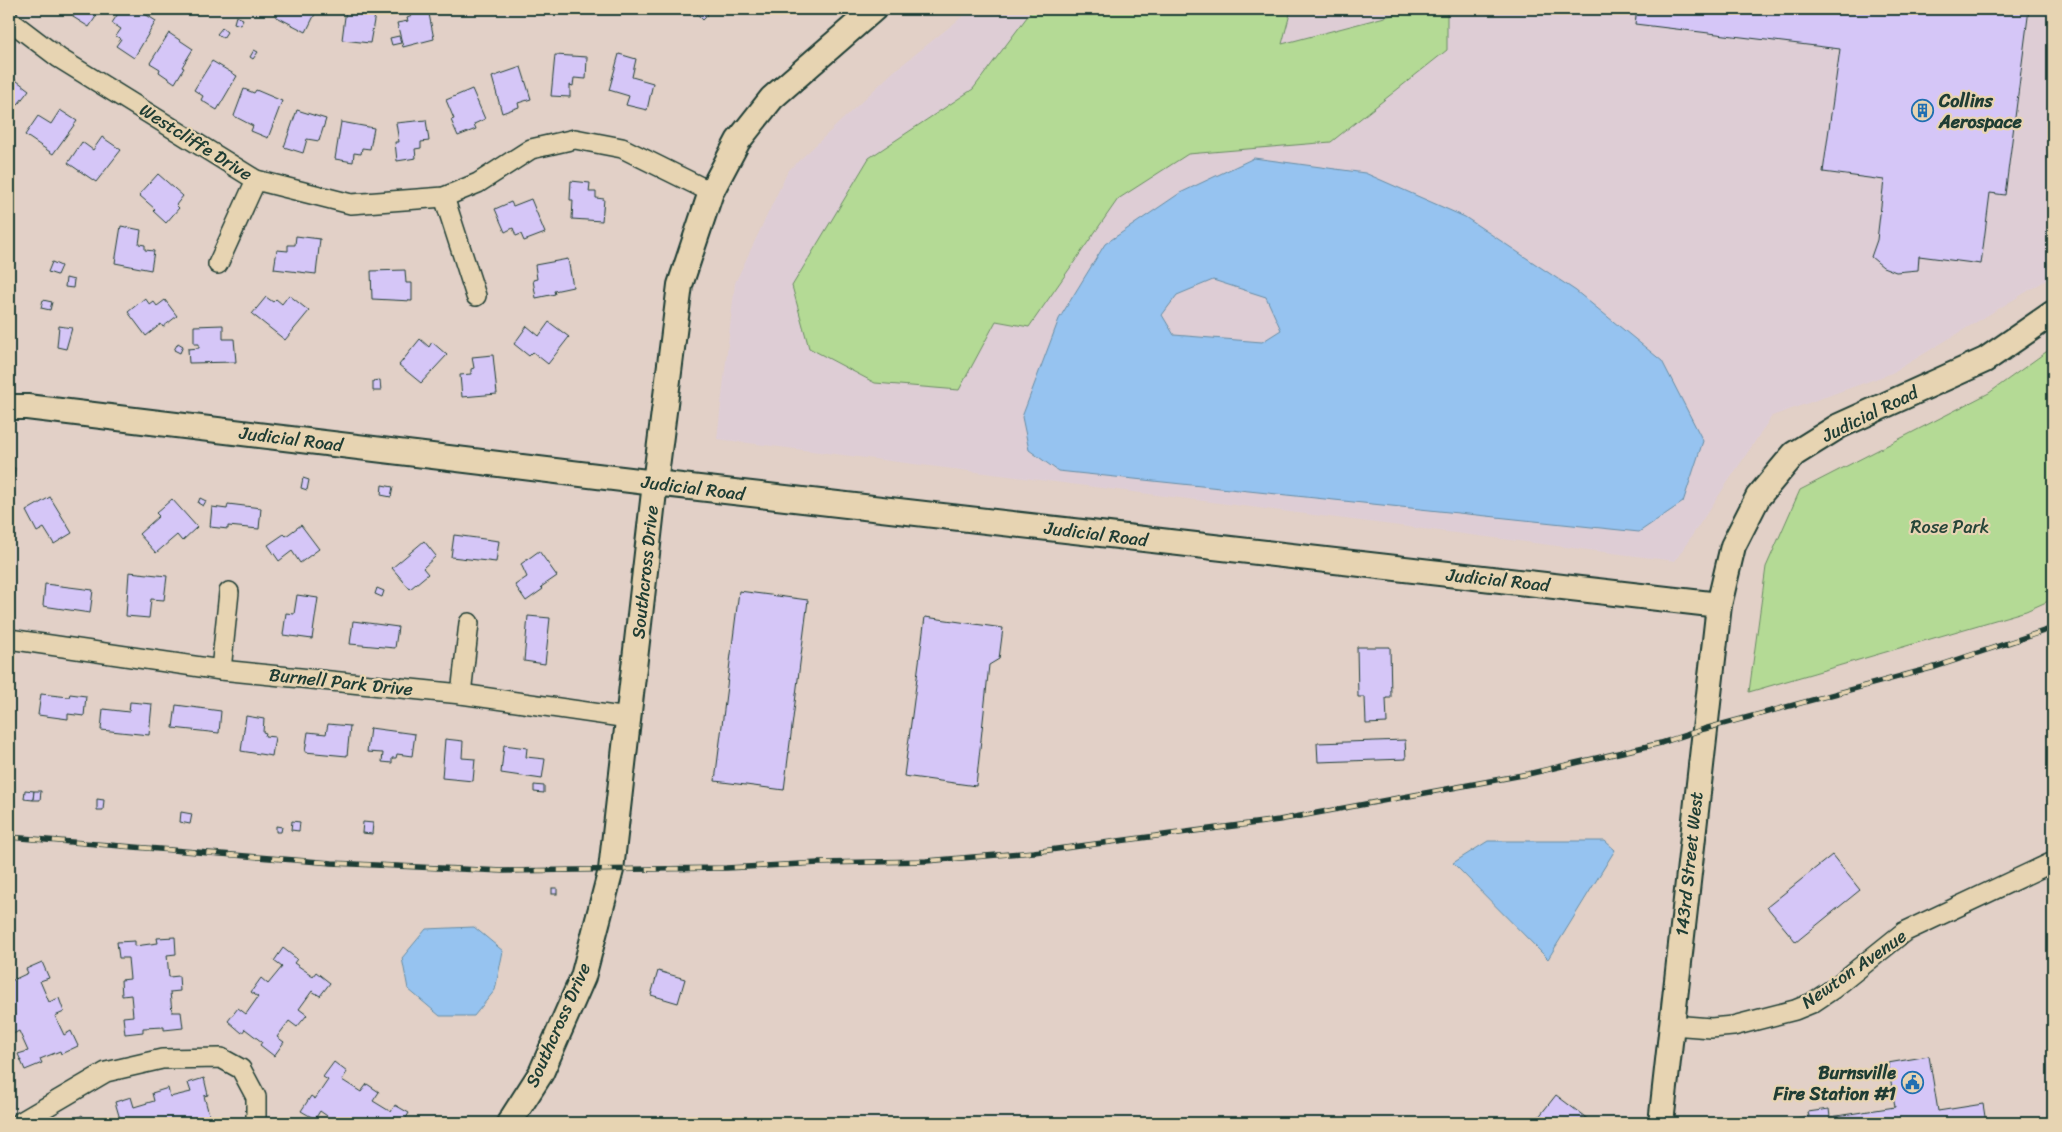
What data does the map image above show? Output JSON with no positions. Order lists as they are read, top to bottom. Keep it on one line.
{"streets":{"street":["Westcliffe Drive","Judicial Road","Southcross Drive","Burnell Park Drive","143rd Street West","Newton Avenue"]},"crossings":[["Westcliffe Drive","Southcross Drive"],["Judicial Road","Southcross Drive"],["Judicial Road","143rd Street West"],["Southcross Drive","Burnell Park Drive"],["143rd Street West","Newton Avenue"]],"parks":["Rose Park"],"places":{"building":["Collins Aerospace"],"public building":["Burnsville Fire Station #1"]}}
